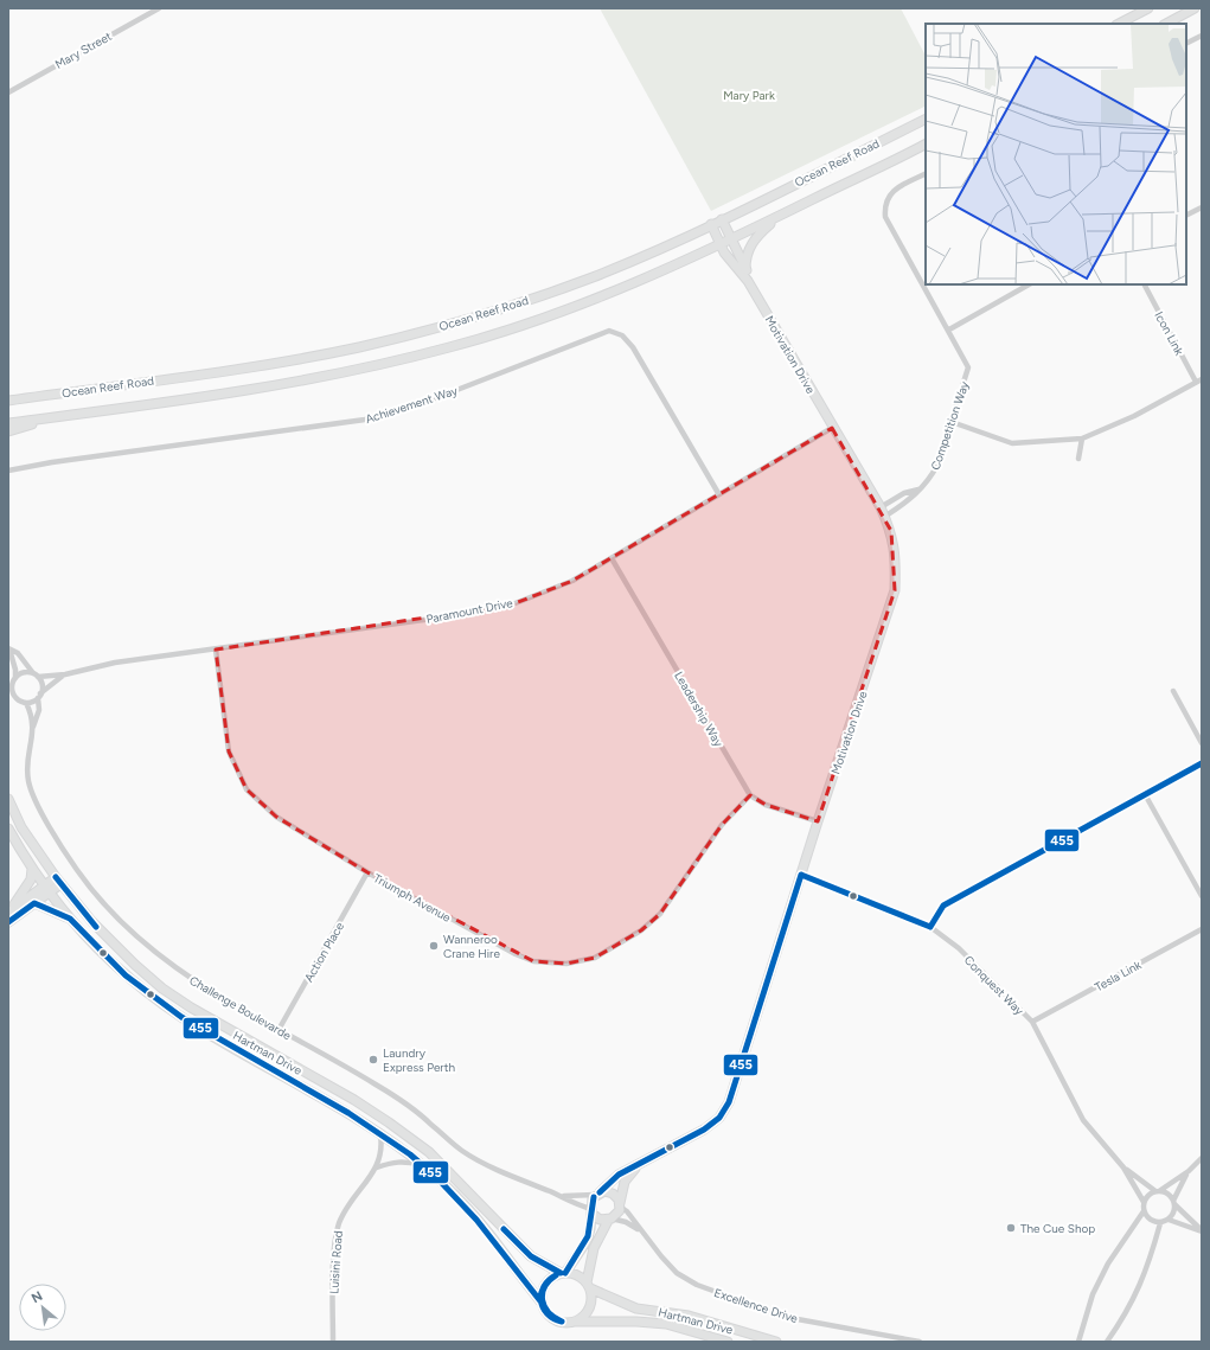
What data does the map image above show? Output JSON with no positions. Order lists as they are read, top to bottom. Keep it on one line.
{"streets":{"main road":["Ocean Reef Road","Motivation Drive","Hartman Drive"],"street":["Mary Street","Icon Link","Achievement Way","Competition Way","Paramount Drive","Leadership Way","Triumph Avenue","Action Place","Tesla Link","Conquest Way","Challenge Boulevarde","Luisini Road","Excellence Drive"]},"crossings":[["Ocean Reef Road","Motivation Drive"],["Motivation Drive","Competition Way"],["Motivation Drive","Paramount Drive"],["Motivation Drive","Conquest Way"],["Motivation Drive","Challenge Boulevarde"],["Motivation Drive","Excellence Drive"],["Achievement Way","Paramount Drive"],["Paramount Drive","Leadership Way"],["Paramount Drive","Triumph Avenue"],["Paramount Drive","Challenge Boulevarde"],["Leadership Way","Triumph Avenue"],["Triumph Avenue","Action Place"],["Action Place","Challenge Boulevarde"],["Tesla Link","Conquest Way"],["Challenge Boulevarde","Excellence Drive"],["Hartman Drive","Luisini Road"]],"parks":["Mary Park"],"places":["Wanneroo Crane Hire","Laundry Express Perth","The Cue Shop"],"lines":["transit line 455"],"north":"top left"}
